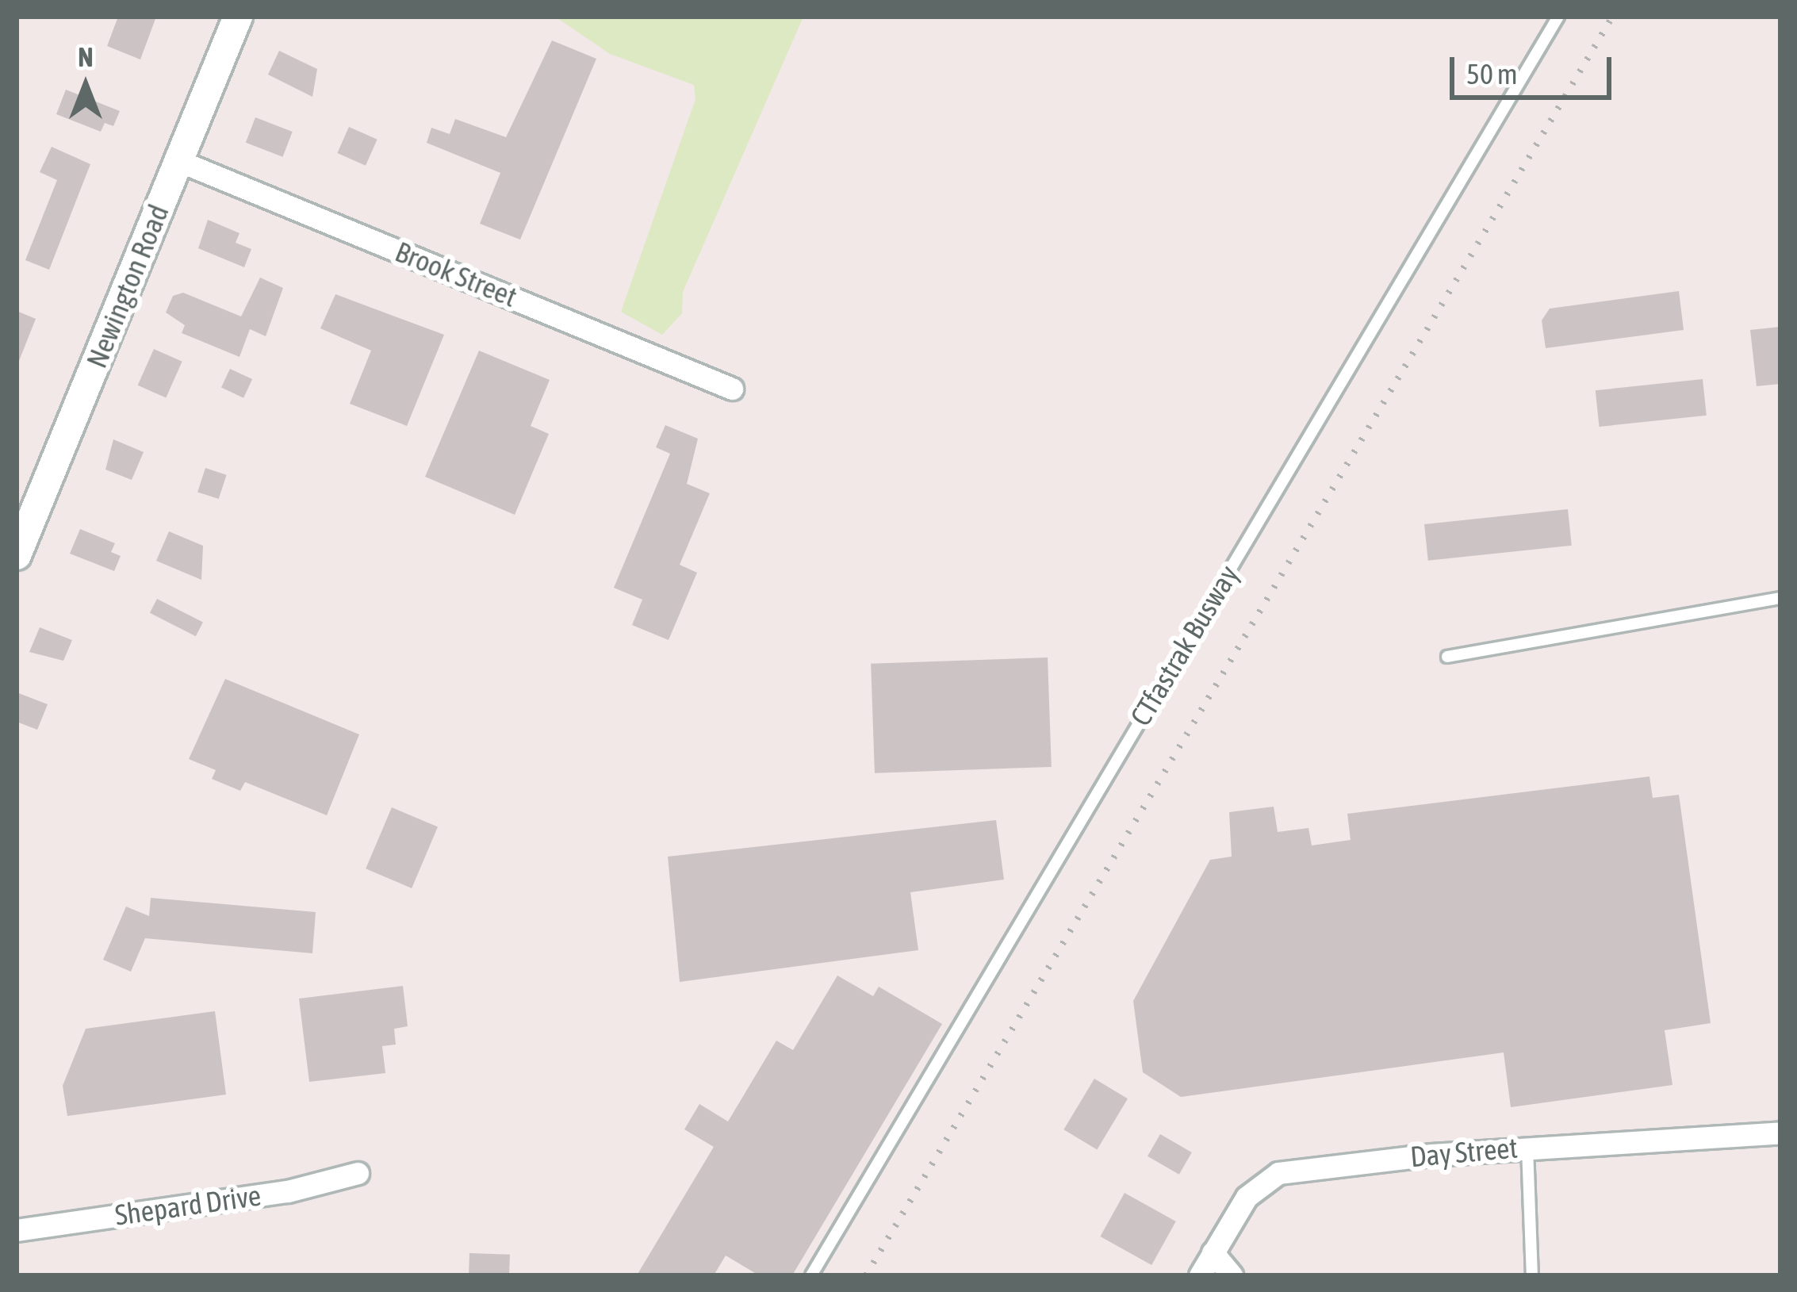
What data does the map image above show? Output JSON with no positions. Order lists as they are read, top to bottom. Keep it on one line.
{"streets":{"main road":["Newington Road"],"street":["Brook Street","Day Street","Shepard Drive"],"lane":["CTfastrak Busway"]},"crossings":[["Brook Street","Newington Road"]],"scale_bar":"50 m","north":"top"}
